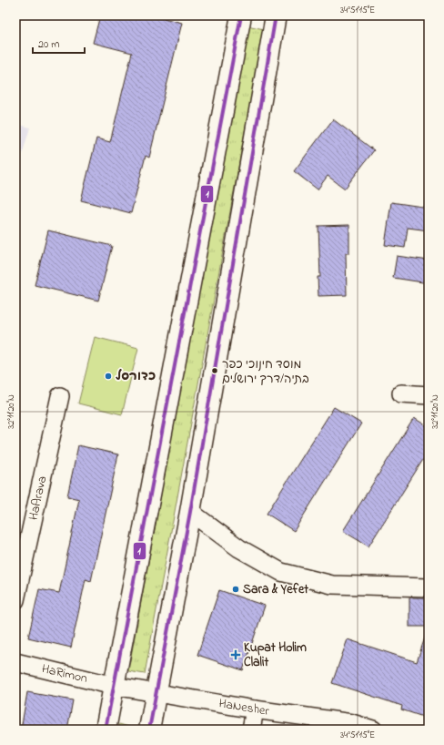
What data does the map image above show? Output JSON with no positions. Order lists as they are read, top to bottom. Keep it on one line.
{"streets":{"street":["HaArava","HaRimon","HaNesher"]},"crossings":[["HaRimon","HaNesher"]],"places":{"other":["מוסד חינוכי כפר בתיה/דרך ירושלים","כדורסל","Sara & Yefet"],"health":["Kupat Holim Clalit"]},"lines":["transit line 1"],"scale_bar":"20 m","coordinates":["34°51'15\"E","32°11'20\"N"]}
